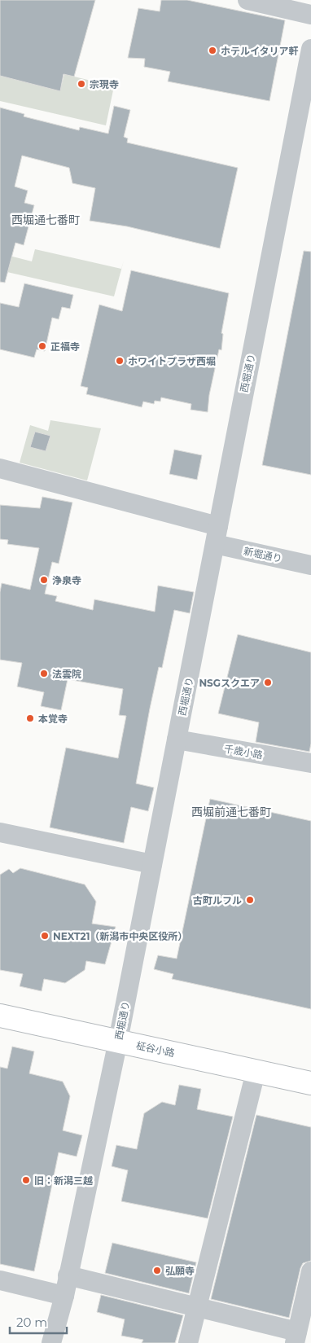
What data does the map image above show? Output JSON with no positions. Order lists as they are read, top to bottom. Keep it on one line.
{"streets":{"highway":["柾谷小路"],"street":["西堀通り","新堀通り","千歳小路"]},"crossings":[["西堀通り","新堀通り"],["西堀通り","千歳小路"],["西堀通り","柾谷小路"]],"districts":["西堀通七番町","西堀前通七番町"],"places":["ホテルイタリア軒","宗現寺","正福寺","ホワイトプラザ西堀","浄泉寺","法雲院","NSGスクエア","本覚寺","古町ルフル","NEXT21（新潟市中央区役所）","旧：新潟三越","弘願寺"],"scale_bar":"20 m"}
